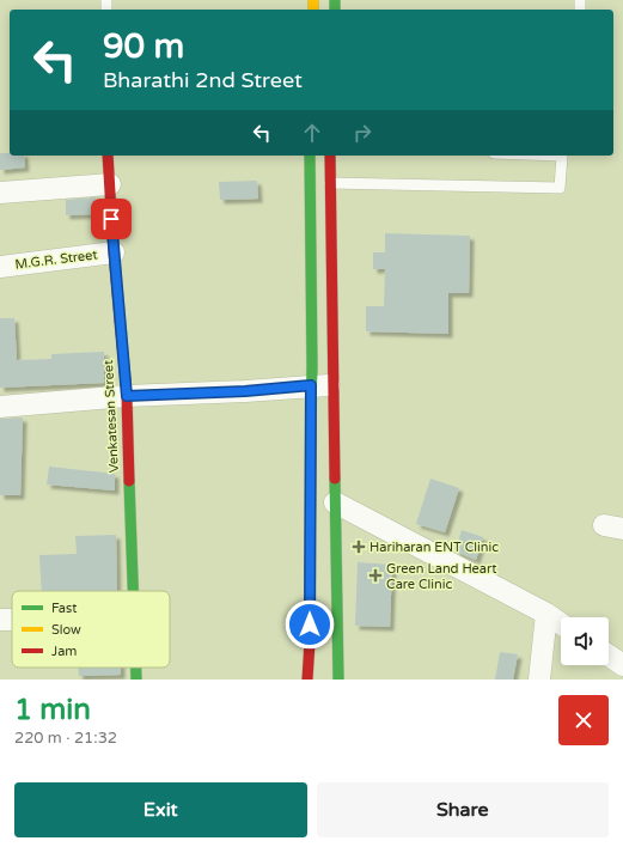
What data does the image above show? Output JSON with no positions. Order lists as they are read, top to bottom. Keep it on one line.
{"streets":{"main road":["Venkatesan Street"],"street":["M.G.R. Street"]},"crossings":[["M.G.R. Street","Venkatesan Street"]],"places":{"health":["Hariharan ENT Clinic","Green Land Heart Care Clinic"]},"legend":["Fast","Slow","Jam"],"page":{"turn":["90 m","Bharathi 2nd Street"],"heading":["1 min","220 m · 21:32"],"buttons":["Exit","Share"]}}
